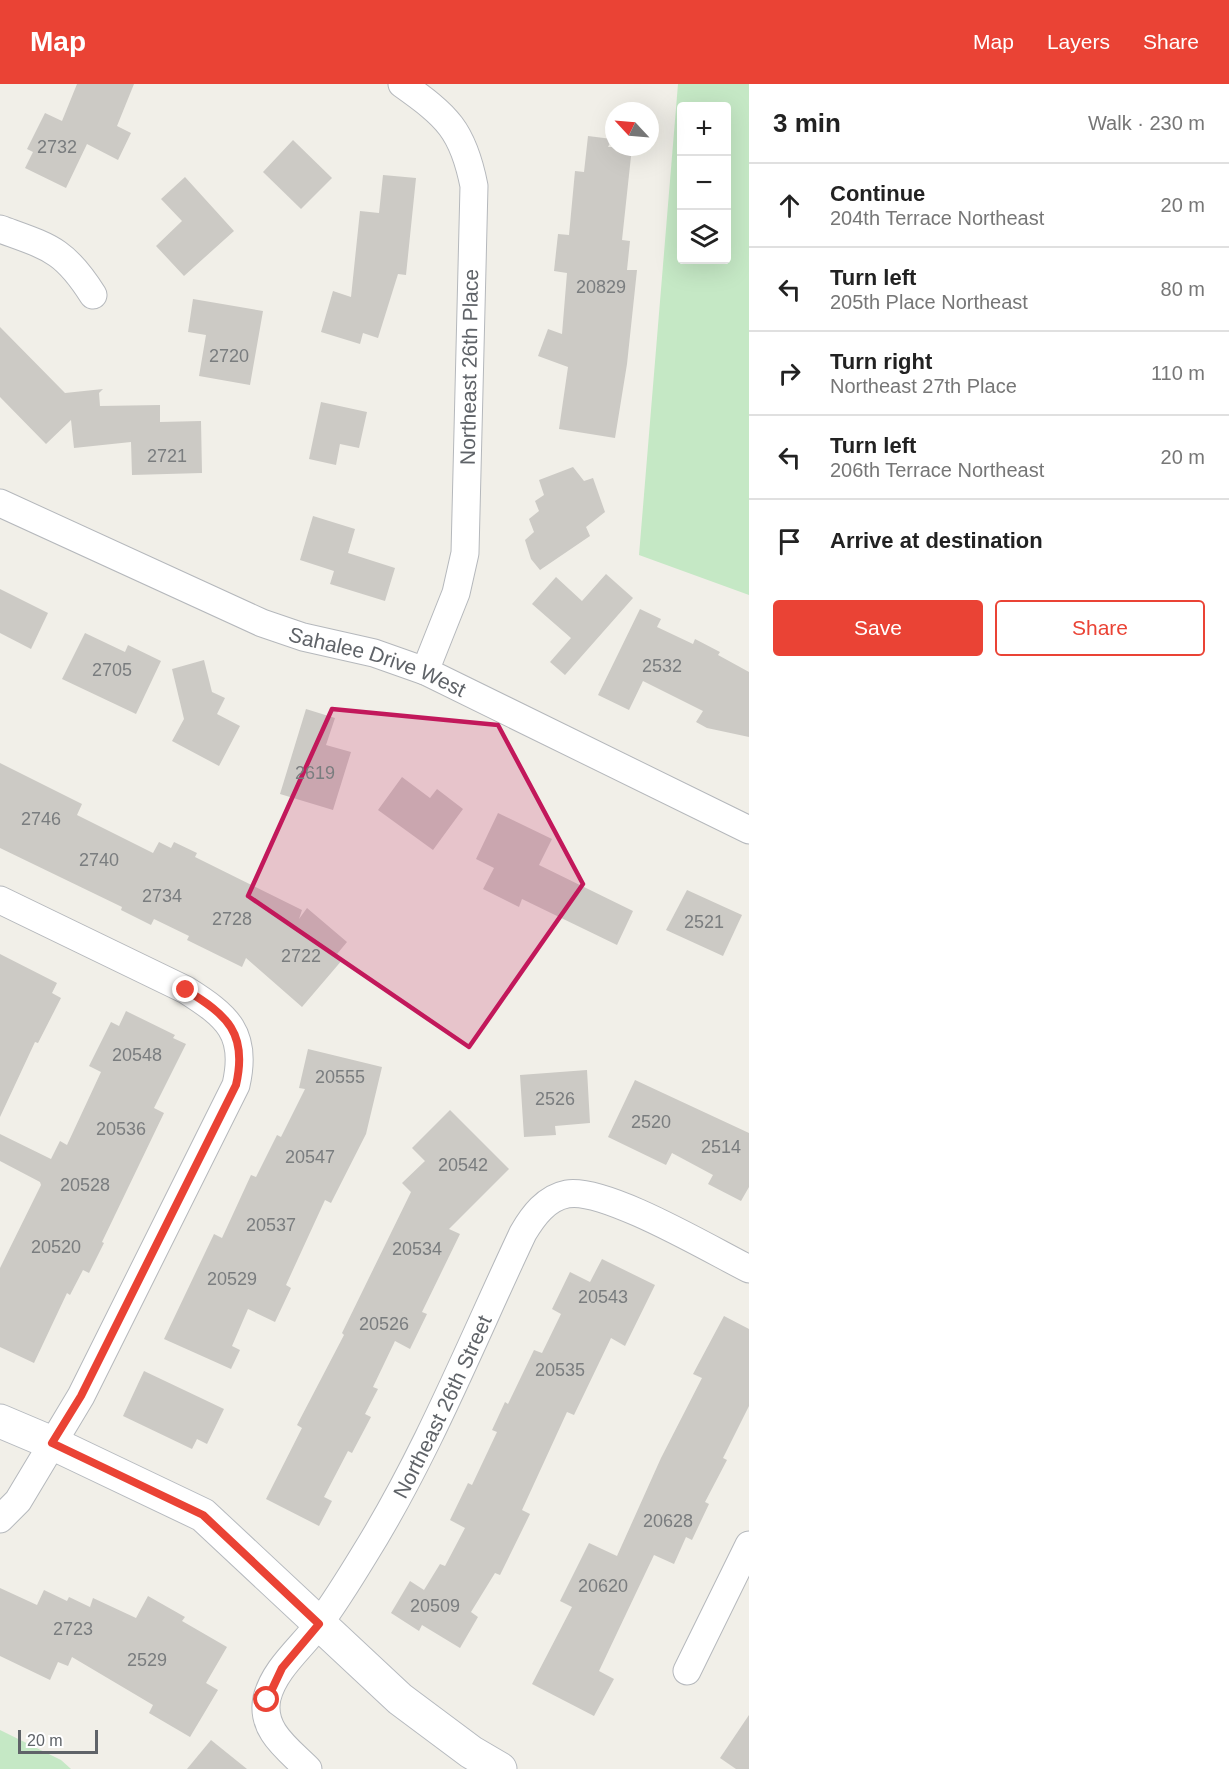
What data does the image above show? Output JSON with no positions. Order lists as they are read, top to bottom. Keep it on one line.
{"streets":{"street":["Northeast 26th Place","Sahalee Drive West","Northeast 26th Street"]},"crossings":[["Northeast 26th Place","Sahalee Drive West"]],"house_numbers":["2732","20829","2720","2721","2532","2705","2619","2746","2740","2734","2728","2521","2722","20548","20555","2526","2520","20536","2514","20547","20542","20528","20537","20520","20534","20529","20543","20526","20535","20628","20620","20509","2723","2529"],"scale_bar":"20 m","north":"top left","page":{"header":"Map","nav":["Map","Layers","Share"],"heading":["3 min","Walk · 230 m"],"map_buttons":["+","−"],"list":[["Continue","204th Terrace Northeast","20 m"],["Turn left","205th Place Northeast","80 m"],["Turn right","Northeast 27th Place","110 m"],["Turn left","206th Terrace Northeast","20 m"],"Arrive at destination"],"buttons":["Save","Share"],"scale":"20 m"}}
